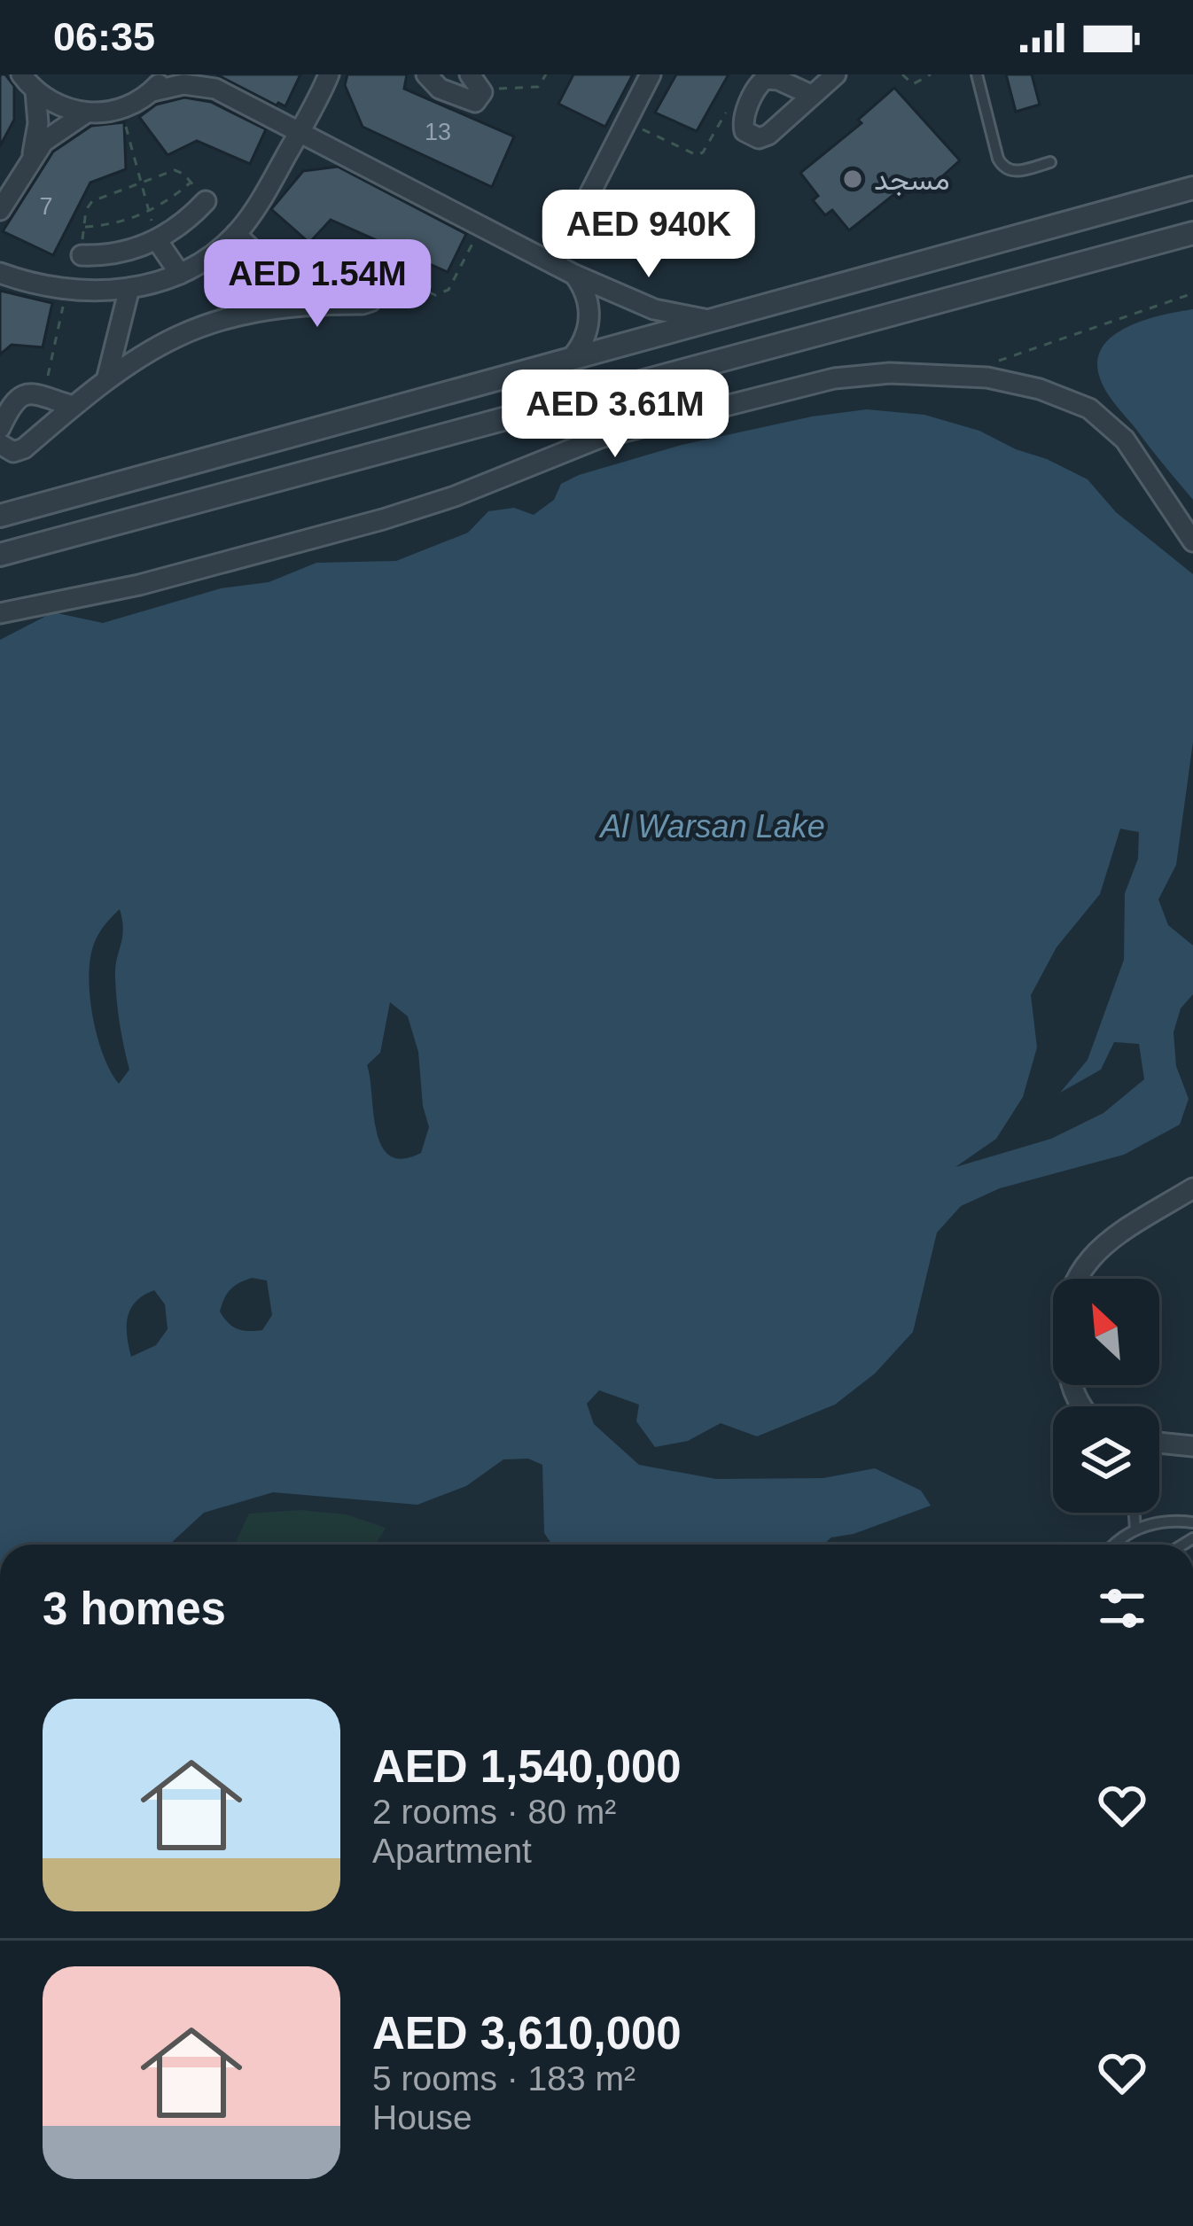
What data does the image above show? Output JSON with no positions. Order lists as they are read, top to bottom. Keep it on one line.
{"water":["Al Warsan Lake"],"places":["مسجد"],"house_numbers":["13","7"],"north":"top left","page":{"status":"06:35","price":["AED 940K","AED 1.54M","AED 3.61M"],"heading":"3 homes","list":[{"name":"AED 1,540,000","note":"2 rooms · 80 m² · Apartment"},{"name":"AED 3,610,000","note":"5 rooms · 183 m² · House"}]}}
